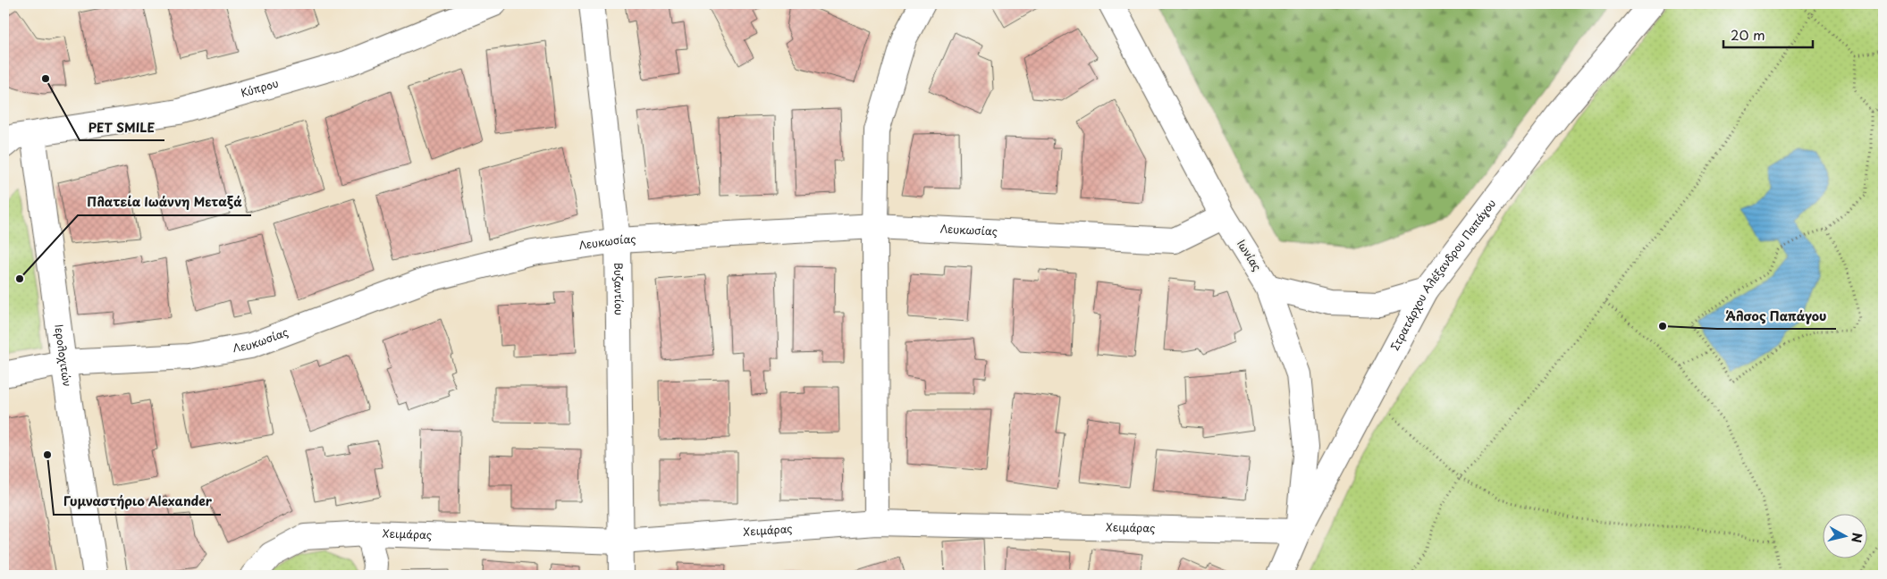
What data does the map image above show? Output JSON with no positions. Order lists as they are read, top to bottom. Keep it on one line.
{"streets":{"street":["Κύπρου","Λευκωσίας","Ιωνίας","Στρατάρχου Αλέξανδρου Παπάγου","Βυζαντίου","Ιερολοχιτών","Χειμάρας"]},"crossings":[["Κύπρου","Ιερολοχιτών"],["Λευκωσίας","Ιωνίας"],["Λευκωσίας","Βυζαντίου"],["Λευκωσίας","Ιερολοχιτών"],["Ιωνίας","Στρατάρχου Αλέξανδρου Παπάγου"],["Ιωνίας","Χειμάρας"],["Στρατάρχου Αλέξανδρου Παπάγου","Χειμάρας"],["Βυζαντίου","Χειμάρας"]],"places":["PET SMILE","Πλατεία Ιωάννη Μεταξά","Άλσος Παπάγου","Γυμναστήριο Alexander"],"scale_bar":"20 m","north":"right"}
